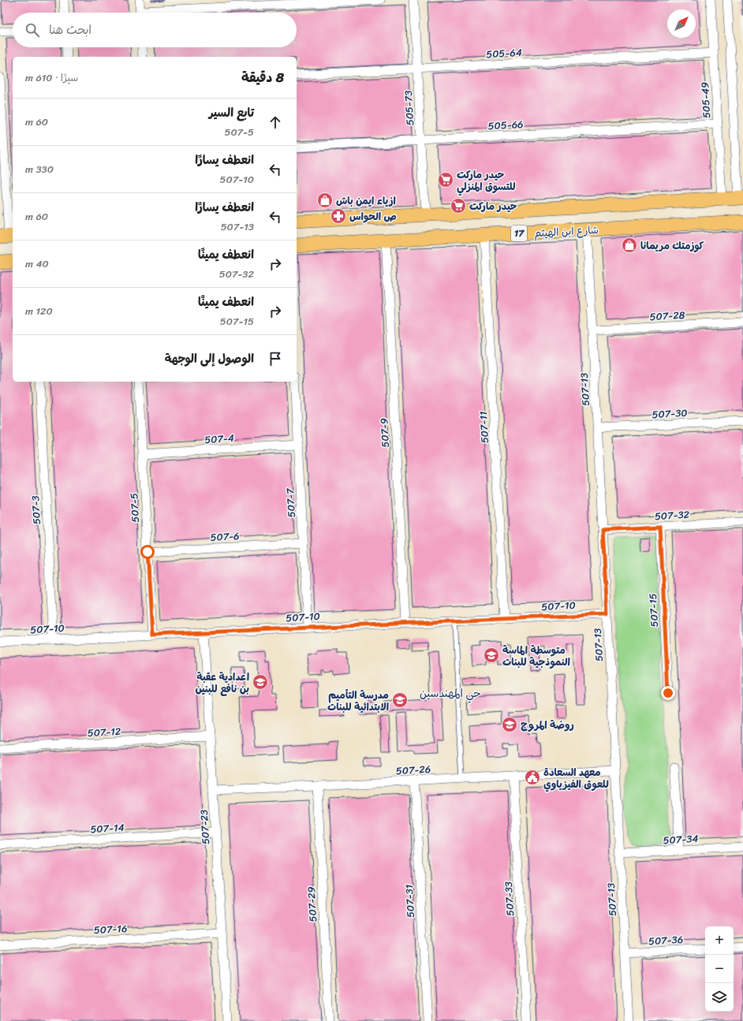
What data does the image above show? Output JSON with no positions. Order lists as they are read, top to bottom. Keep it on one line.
{"streets":{"main road":["شارع ابن الهيثم","17"],"street":["505-64","505-49","505-73","505-66","507-28","507-13","507-30","507-11","507-9","507-4","507-7","507-5","507-3","507-32","507-6","507-10","507-15","507-12","507-26","507-23","507-14","507-34","507-33","507-31","507-29","507-16","507-36"]},"crossings":[["505-64","505-49"],["505-64","505-73"],["505-49","505-66"],["505-73","505-66"],["شارع ابن الهيثم","507-13"],["شارع ابن الهيثم","507-11"],["شارع ابن الهيثم","507-9"],["507-28","507-13"],["507-13","507-30"],["507-13","507-32"],["507-13","507-10"],["507-13","507-26"],["507-13","507-34"],["507-13","507-36"],["507-11","507-10"],["507-9","507-10"],["507-4","507-7"],["507-4","507-5"],["507-7","507-6"],["507-7","507-10"],["507-5","507-6"],["507-5","507-10"],["507-3","507-10"],["507-32","507-15"],["507-10","507-23"],["507-12","507-23"],["507-26","507-23"],["507-26","507-33"],["507-26","507-31"],["507-26","507-29"],["507-23","507-14"],["507-23","507-16"]],"districts":["حي المهندسين"],"places":{"supermarket":["حيدر ماركت للتسوق المنزلي","حيدر ماركت"],"shop":["ازياء ايمن باش","كوزمتك مريمانا"],"pharmacy":["ص الحواس"],"school or university":["متوسطة الماسة النموذجية للبنات","اعدادية عقبة بن نافع للبنين","مدرسة التأميم الابتدائية للبنات","روضة المروج"],"public building":["معهد السعادة للعوق الفيزياوي"]},"north":"top right","page":{"search":"ابحث هنا","heading":["8 دقيقة","سيرًا · 610 m"],"list":[["تابع السير","507-5","60 m"],["انعطف يسارًا","507-10","330 m"],["انعطف يسارًا","507-13","60 m"],["انعطف يمينًا","507-32","40 m"],["انعطف يمينًا","507-15","120 m"],"الوصول إلى الوجهة"],"map_buttons":["+","−"]}}
